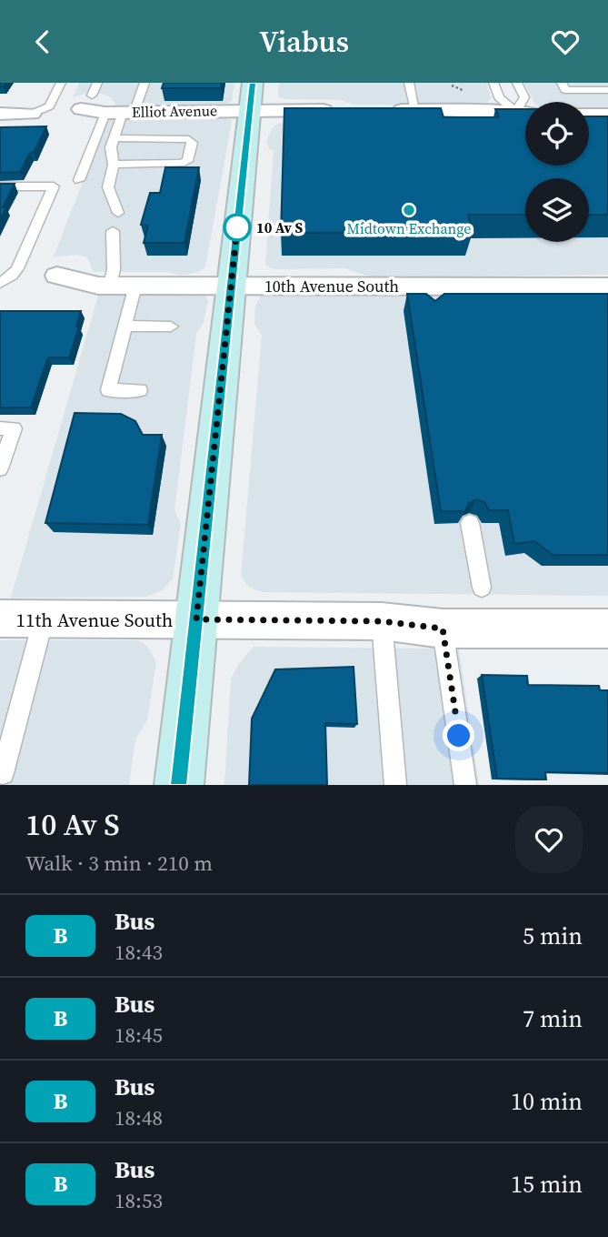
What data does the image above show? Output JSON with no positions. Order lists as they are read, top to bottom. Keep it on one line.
{"streets":{"street":["Elliot Avenue","10th Avenue South","11th Avenue South"]},"places":["Midtown Exchange","10 Av S"],"lines":["bus line B"],"page":{"header":"Viabus","heading":["10 Av S","Walk · 3 min · 210 m"],"list":[{"mark":"B","name":"Bus","note":"18:43","value":"5 min"},{"mark":"B","name":"Bus","note":"18:45","value":"7 min"},{"mark":"B","name":"Bus","note":"18:48","value":"10 min"},{"mark":"B","name":"Bus","note":"18:53","value":"15 min"}]}}
